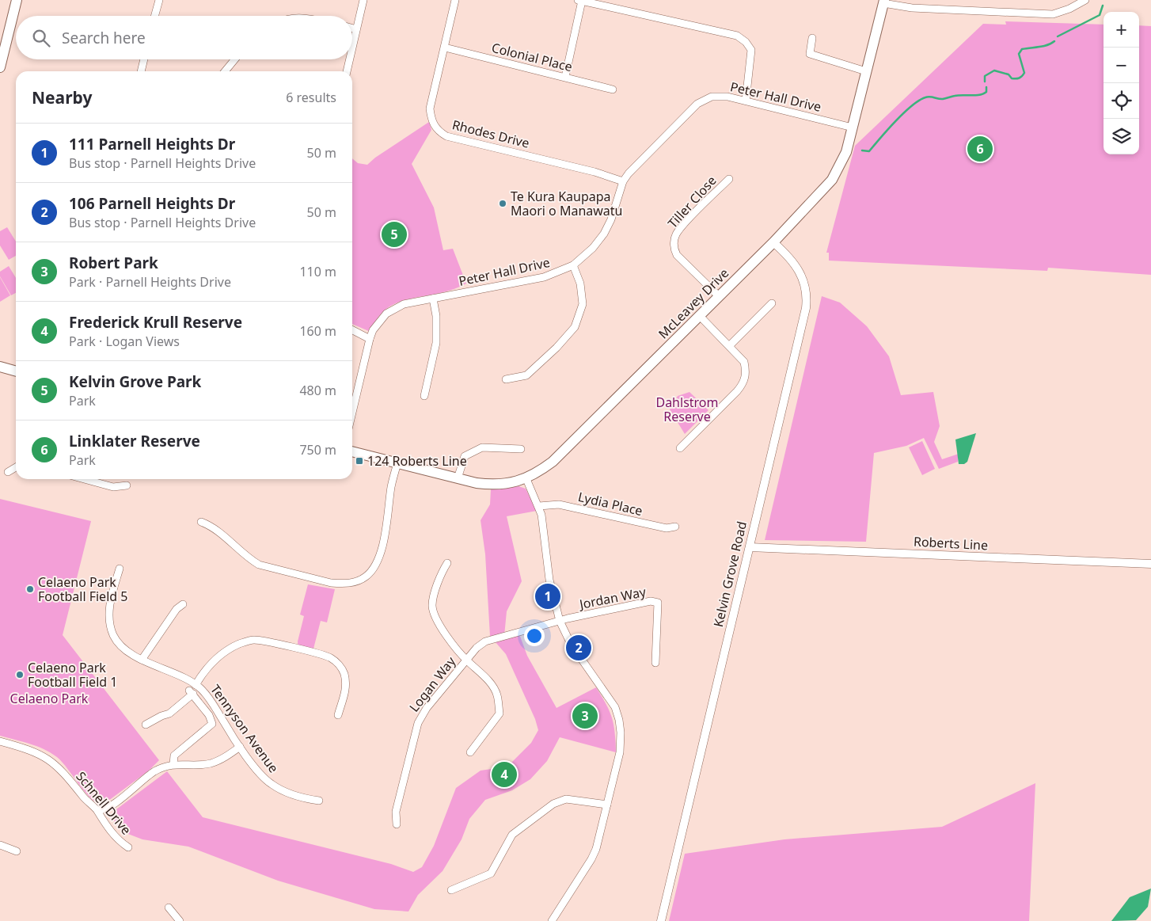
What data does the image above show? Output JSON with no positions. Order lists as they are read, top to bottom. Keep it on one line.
{"streets":{"main road":["McLeavey Drive"],"street":["Colonial Place","Peter Hall Drive","Rhodes Drive","Tiller Close","Lydia Place","Roberts Line","Kelvin Grove Road","Jordan Way","Logan Way","Tennyson Avenue","Schnell Drive"]},"crossings":[["Colonial Place","Rhodes Drive"],["Peter Hall Drive","Rhodes Drive"],["Peter Hall Drive","McLeavey Drive"],["Tiller Close","McLeavey Drive"],["McLeavey Drive","Kelvin Grove Road"],["Roberts Line","Kelvin Grove Road"],["Jordan Way","Logan Way"]],"parks":["Dahlstrom Reserve","Celaeno Park"],"places":{"other":["Te Kura Kaupapa Maori o Manawatu","Celaeno Park Football Field 5","Celaeno Park Football Field 1"],"transit":["124 Roberts Line"]},"page":{"map_buttons":["+","−"],"search":"Search here","heading":["Nearby","6 results"],"list":[{"mark":"1","name":"111 Parnell Heights Dr","note":"Bus stop · Parnell Heights Drive","value":"50 m"},{"mark":"2","name":"106 Parnell Heights Dr","note":"Bus stop · Parnell Heights Drive","value":"50 m"},{"mark":"3","name":"Robert Park","note":"Park · Parnell Heights Drive","value":"110 m"},{"mark":"4","name":"Frederick Krull Reserve","note":"Park · Logan Views","value":"160 m"},{"mark":"5","name":"Kelvin Grove Park","note":"Park","value":"480 m"},{"mark":"6","name":"Linklater Reserve","note":"Park","value":"750 m"}],"pins":["6","5","1","2","3","4"]}}
